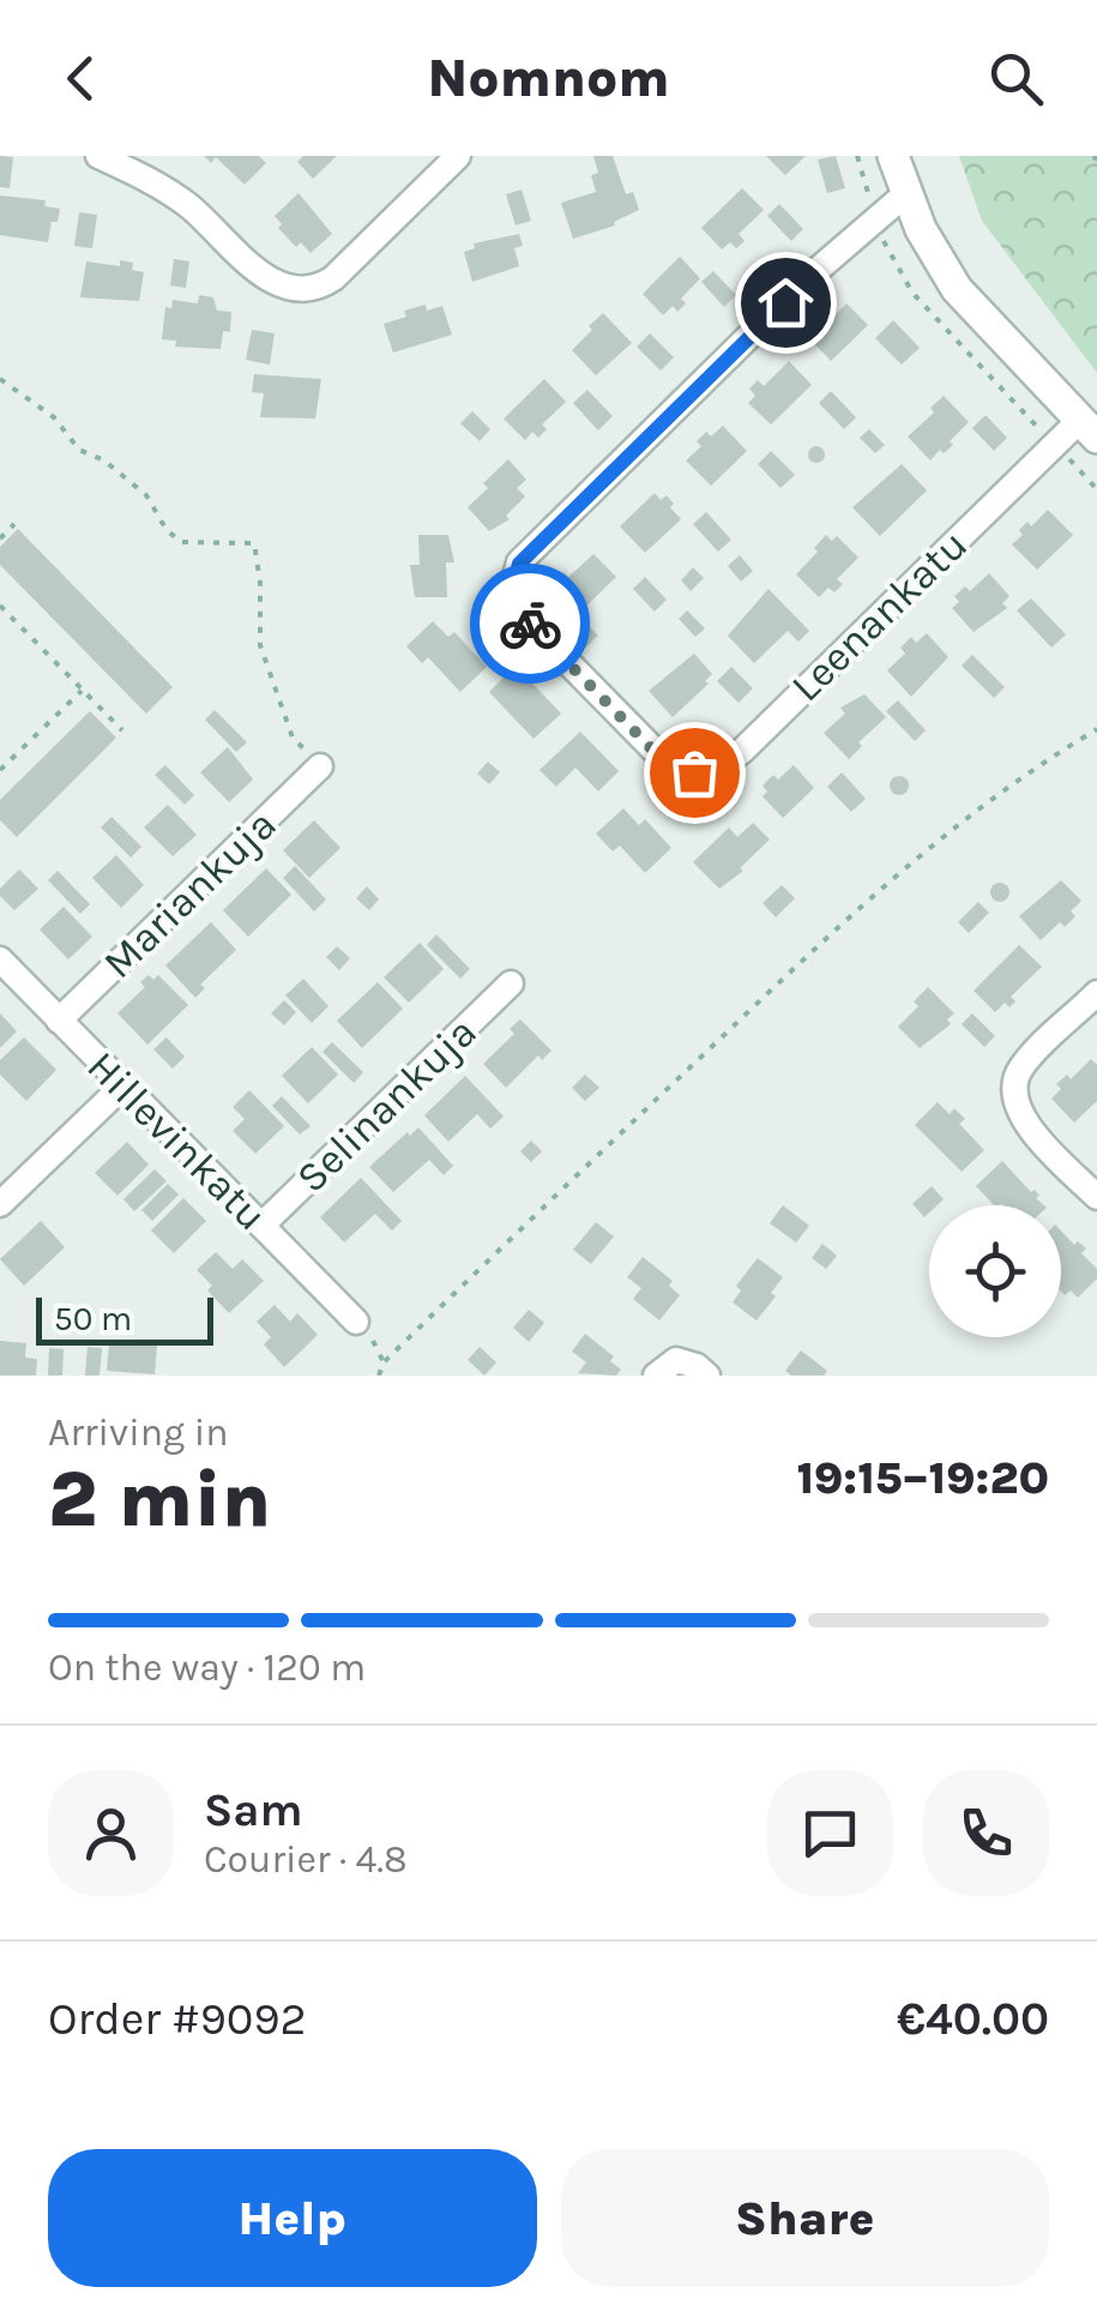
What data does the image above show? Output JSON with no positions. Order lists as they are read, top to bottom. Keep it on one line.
{"streets":{"street":["Leenankatu","Mariankuja","Selinankuja","Hillevinkatu"]},"crossings":[["Mariankuja","Hillevinkatu"],["Selinankuja","Hillevinkatu"]],"scale_bar":"50 m","page":{"header":"Nomnom","scale":"50 m","heading":["2 min","Arriving in","19:15–19:20"],"panel":["Sam","Courier · 4.8","Order #9092","€40.00"],"bar":"On the way · 120 m","buttons":["Help","Share"]}}
